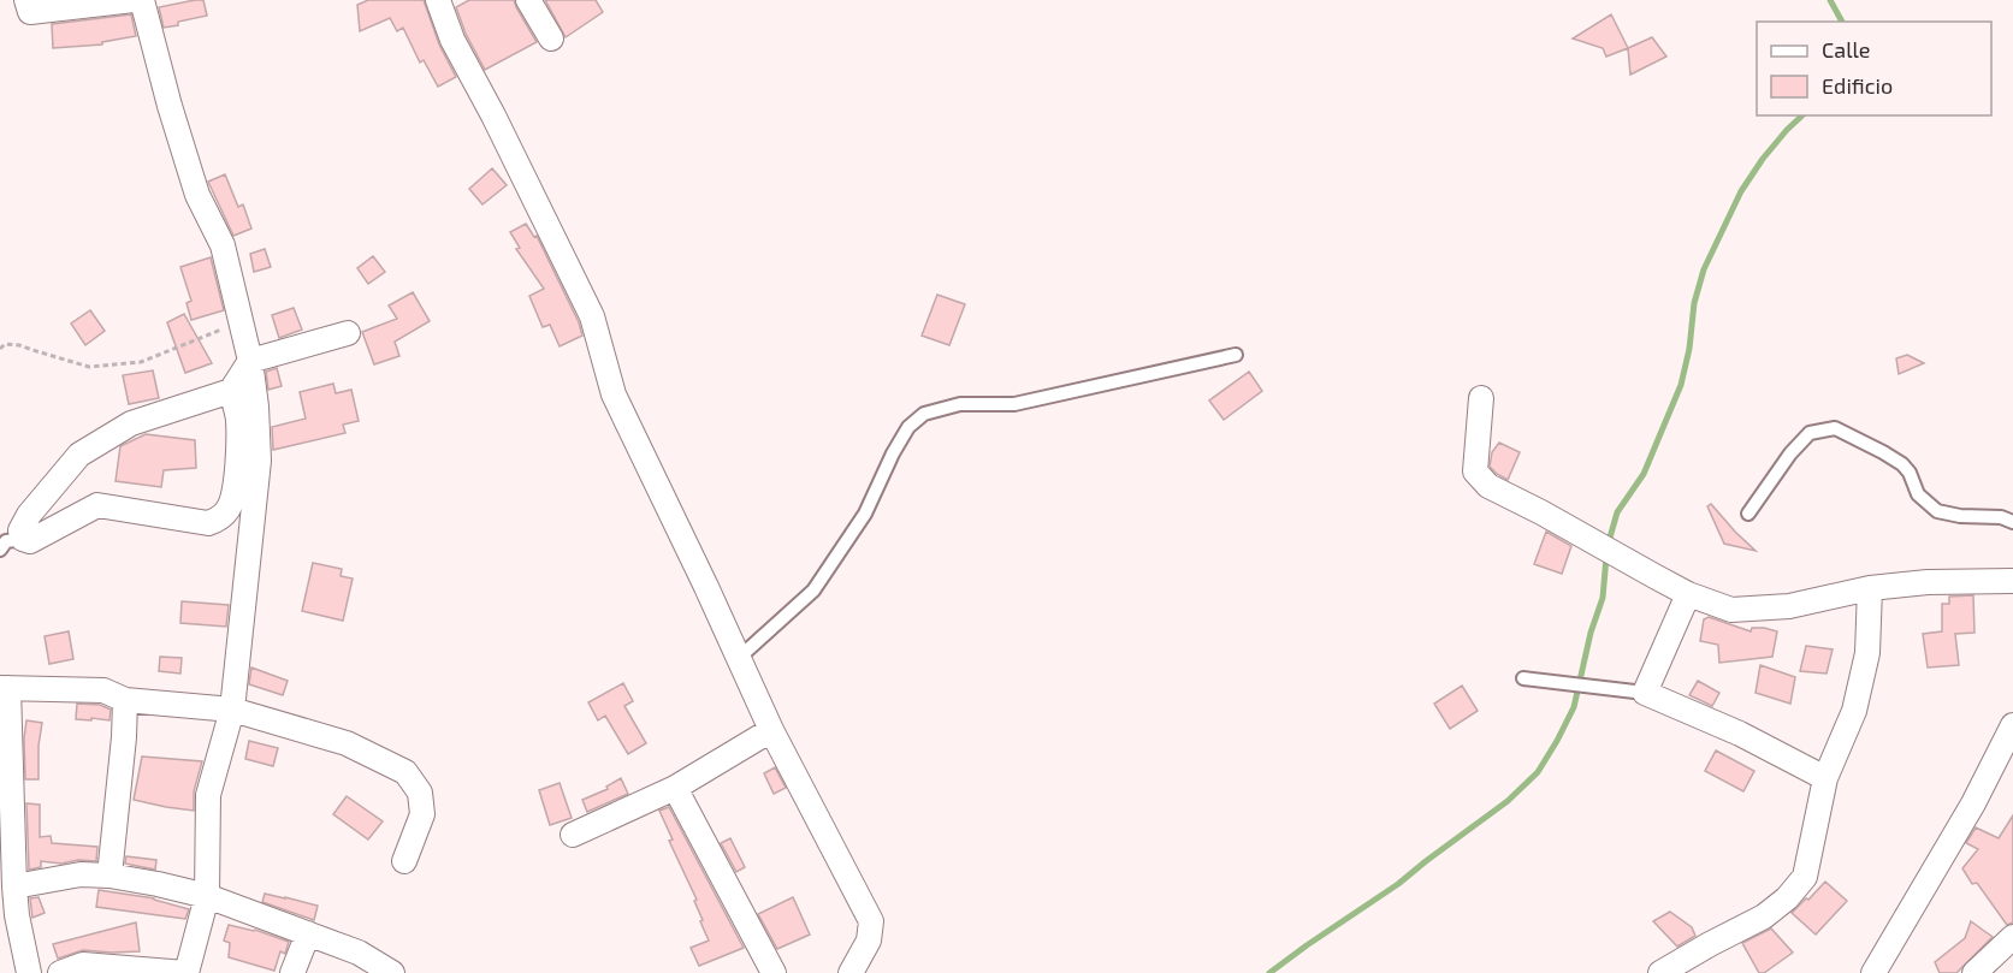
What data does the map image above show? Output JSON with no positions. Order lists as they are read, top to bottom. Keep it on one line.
{"legend":["Calle","Edificio"]}
